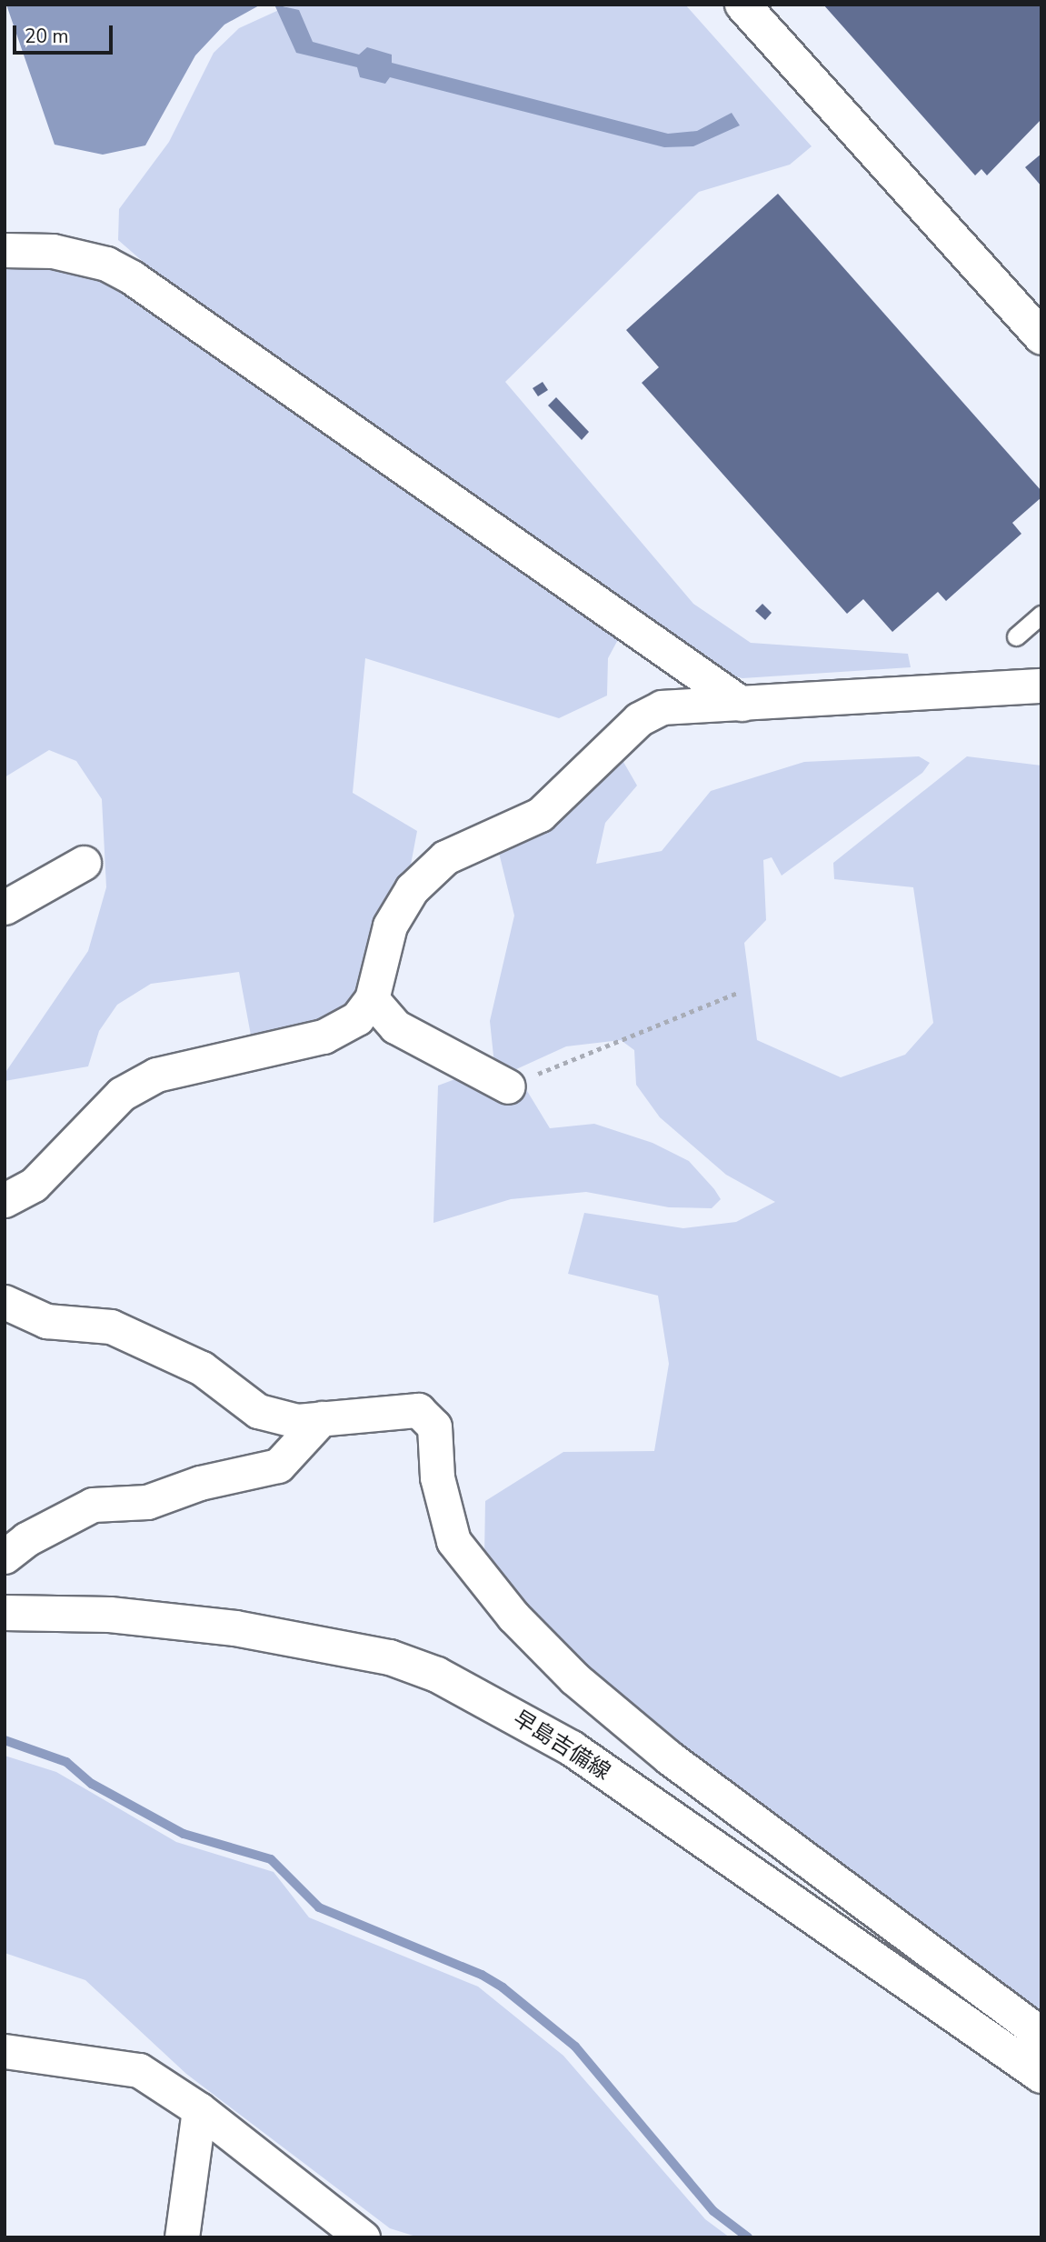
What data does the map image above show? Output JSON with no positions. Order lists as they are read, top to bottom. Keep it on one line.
{"streets":{"main road":["早島吉備線"]},"scale_bar":"20 m"}
